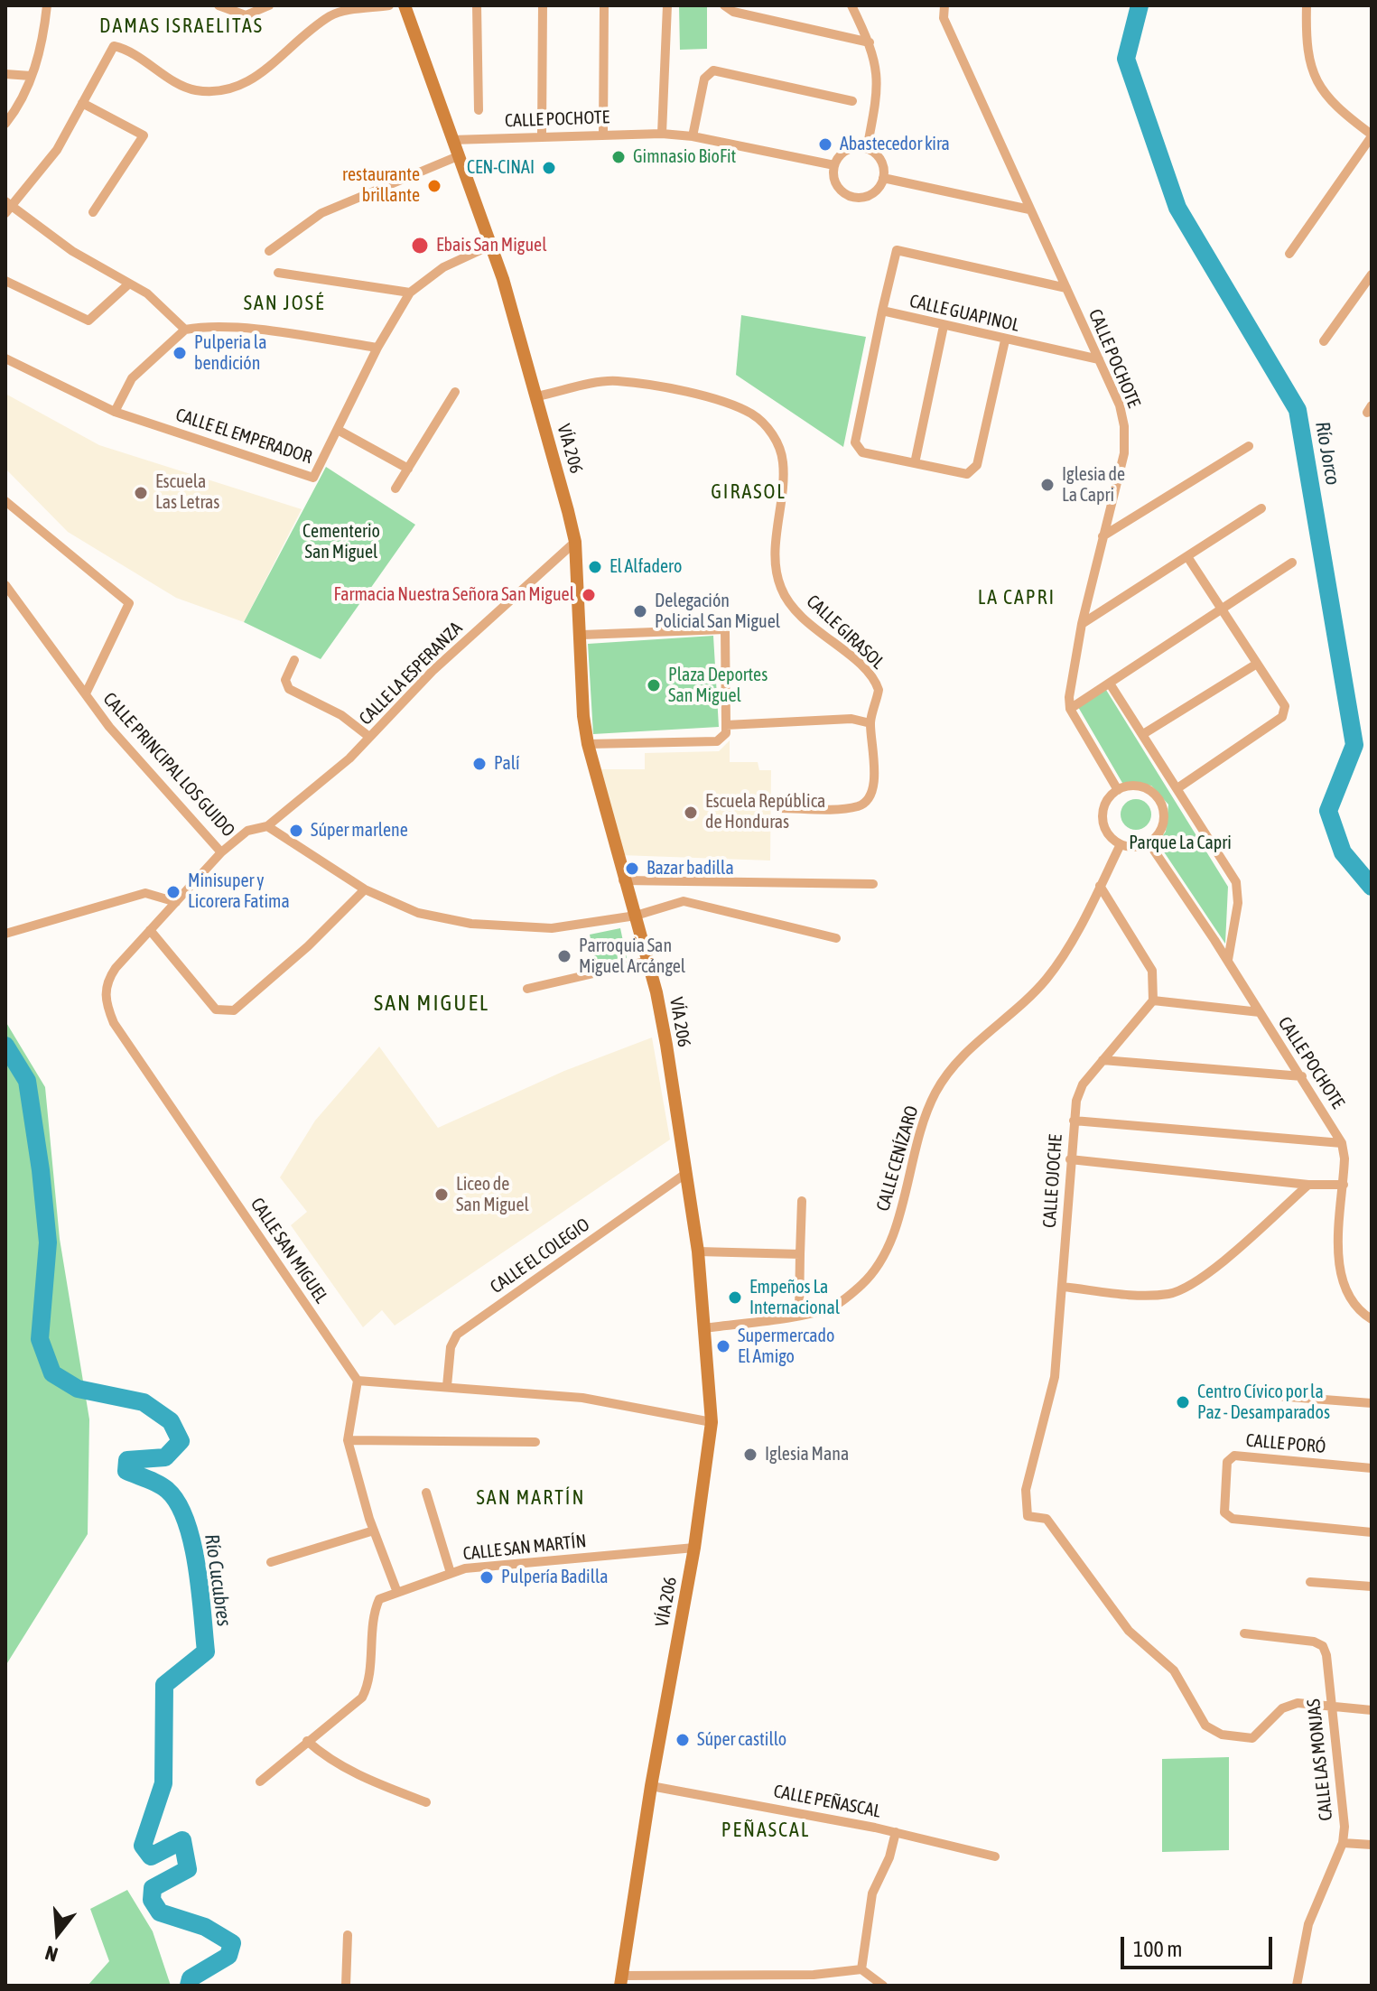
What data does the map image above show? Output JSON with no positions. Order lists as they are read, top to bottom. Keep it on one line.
{"streets":{"main road":["VÍA 206"],"street":["CALLE POCHOTE","CALLE GUAPINOL","CALLE EL EMPERADOR","CALLE GIRASOL","CALLE LA ESPERANZA","CALLE PRINCIPAL LOS GUIDO","CALLE CENÍZARO","CALLE OJOCHE","CALLE SAN MIGUEL","CALLE EL COLEGIO","CALLE PORÓ","CALLE SAN MARTÍN","CALLE LAS MONJAS","CALLE PEÑASCAL"]},"crossings":[["CALLE POCHOTE","CALLE GUAPINOL"],["CALLE POCHOTE","VÍA 206"],["CALLE POCHOTE","CALLE CENÍZARO"],["CALLE EL EMPERADOR","VÍA 206"],["VÍA 206","CALLE GIRASOL"],["VÍA 206","CALLE LA ESPERANZA"],["VÍA 206","CALLE CENÍZARO"],["VÍA 206","CALLE EL COLEGIO"],["VÍA 206","CALLE SAN MARTÍN"],["VÍA 206","CALLE PEÑASCAL"],["CALLE LA ESPERANZA","CALLE PRINCIPAL LOS GUIDO"],["CALLE PRINCIPAL LOS GUIDO","CALLE SAN MIGUEL"],["CALLE OJOCHE","CALLE LAS MONJAS"]],"districts":["DAMAS ISRAELITAS","SAN JOSÉ","GIRASOL","LA CAPRI","SAN MIGUEL","SAN MARTÍN","PEÑASCAL"],"water":["Río Jorco","Río Cucubres"],"parks":["Cementerio San Miguel","Parque La Capri"],"places":["Abastecedor kira","Gimnasio BioFit","CEN-CINAI","restaurante brillante","Ebais San Miguel","Pulperia la bendición","Iglesia de La Capri","Escuela Las Letras","El Alfadero","Farmacia Nuestra Señora San Miguel","Delegación Policial San Miguel","Plaza Deportes San Miguel","Palí","Escuela República de Honduras","Súper marlene","Bazar badilla","Minisuper y Licorera Fatima","Parroquia San Miguel Arcángel","Liceo de San Miguel","Empeños La Internacional","Supermercado El Amigo","Centro Cívico por la Paz - Desamparados","Iglesia Mana","Pulpería Badilla","Súper castillo"],"scale_bar":"100 m","north":"bottom"}
